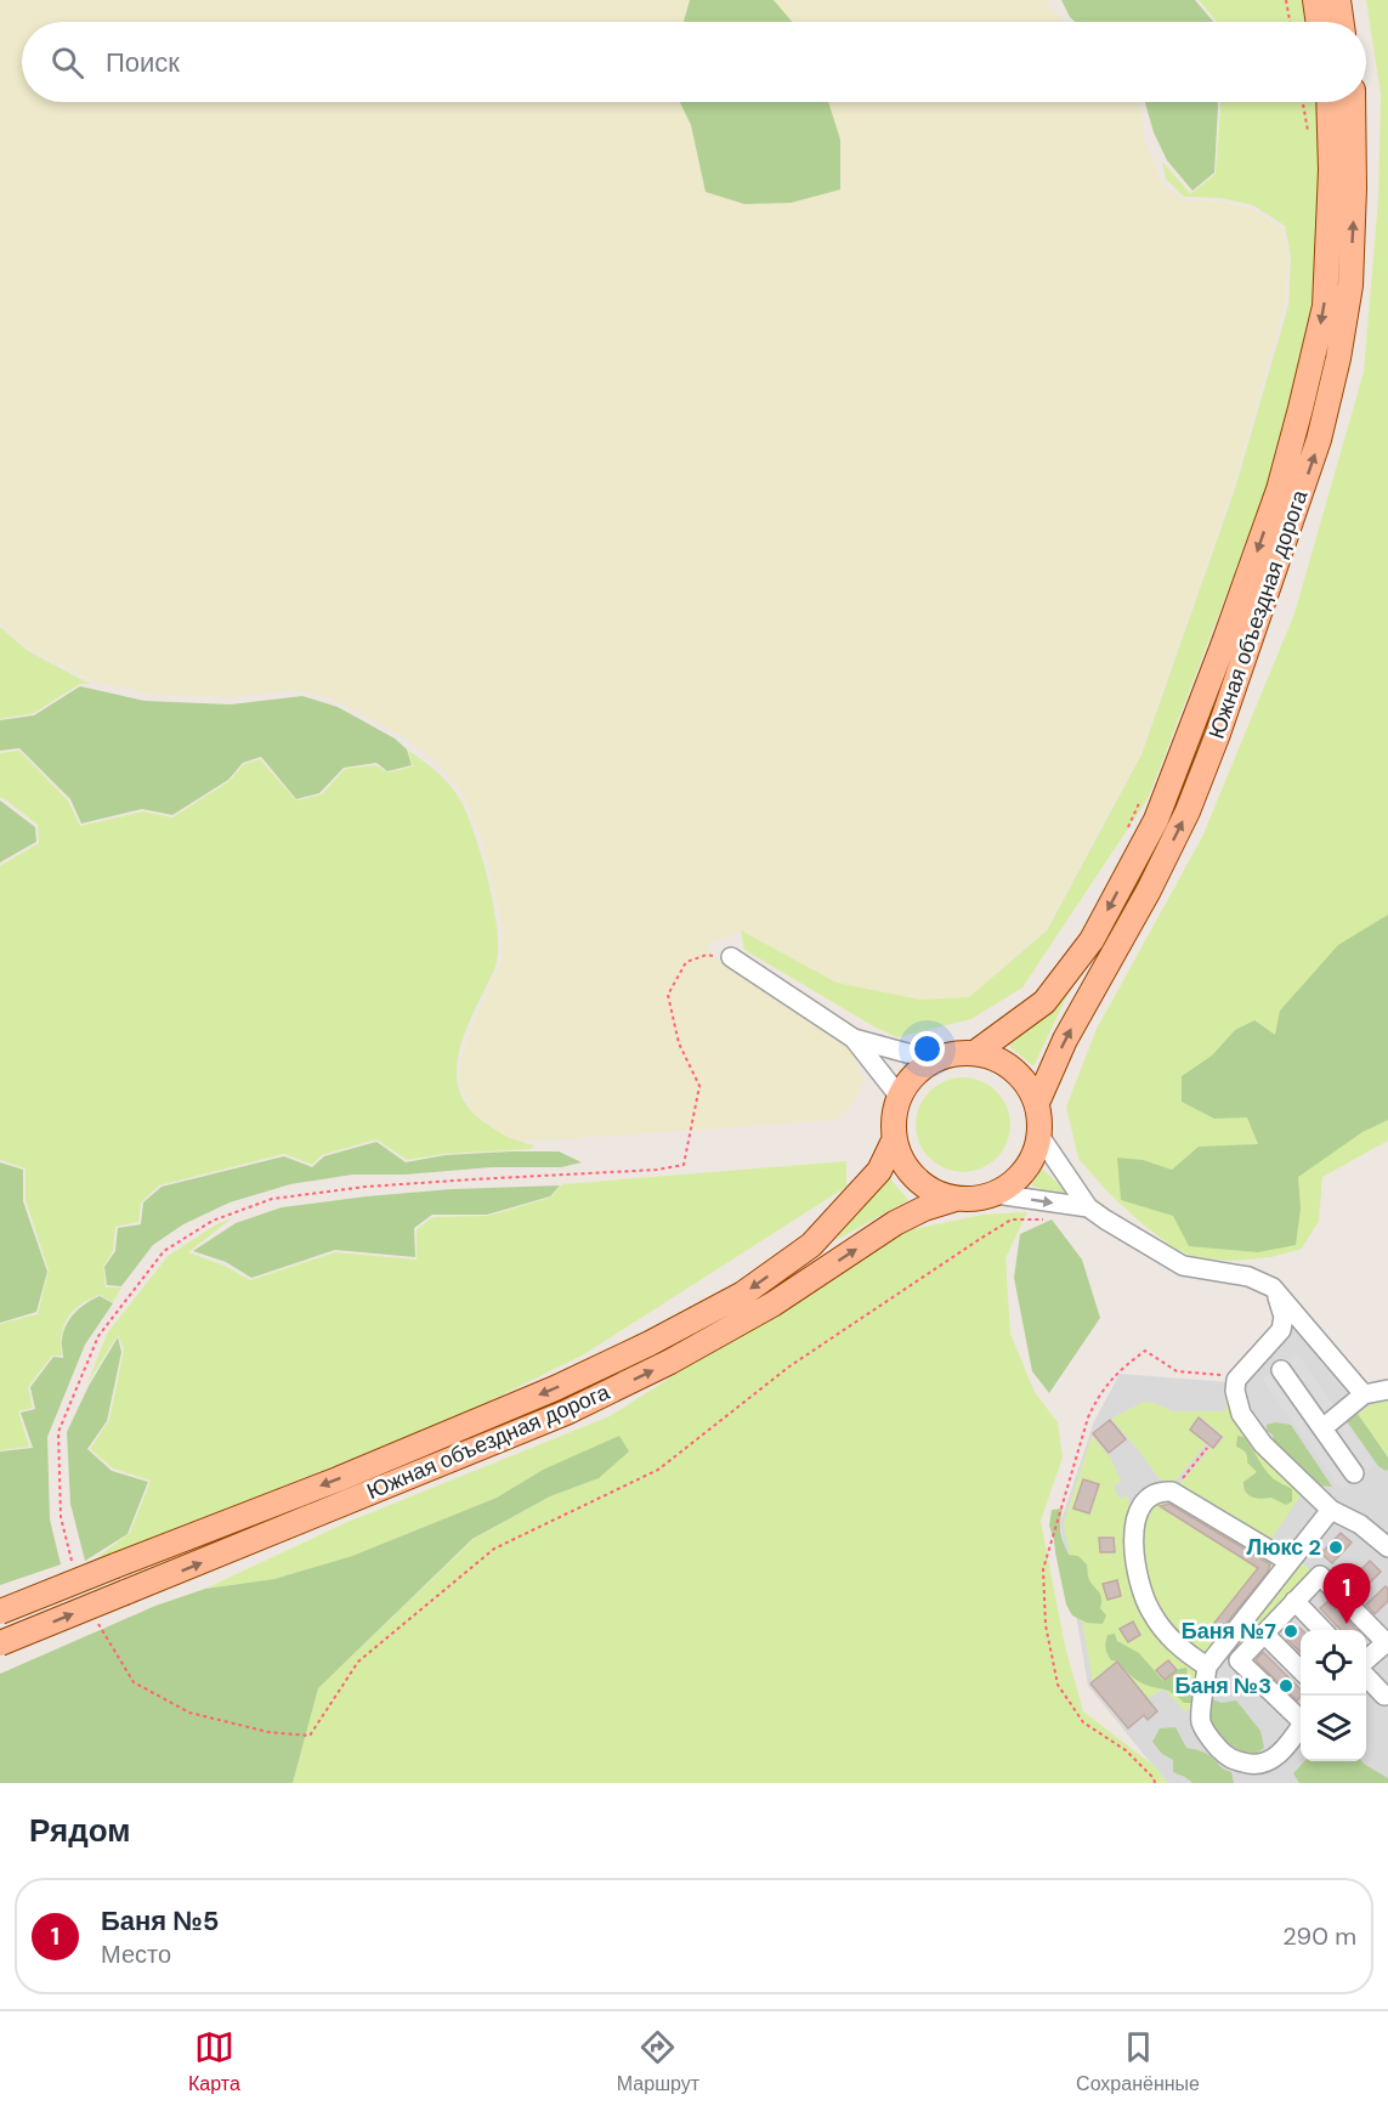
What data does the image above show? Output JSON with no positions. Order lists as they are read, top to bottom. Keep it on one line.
{"streets":{"main road":["Южная объездная дорога"]},"places":["Люкс 2","Баня №7","Баня №3"],"page":{"search":"Поиск","pins":"1","heading":"Рядом","list":[{"mark":"1","name":"Баня №5","note":"Место","value":"290 m"}],"nav":["Карта","Маршрут","Сохранённые"]}}
